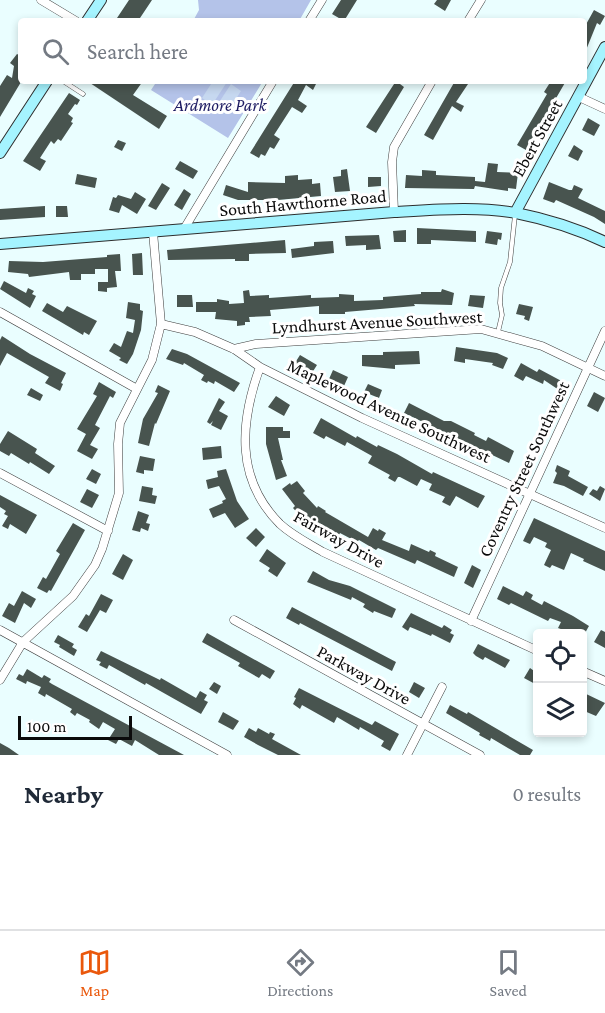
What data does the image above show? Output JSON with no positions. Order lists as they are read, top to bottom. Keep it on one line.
{"streets":{"main road":["Ebert Street","South Hawthorne Road"],"street":["Lyndhurst Avenue Southwest","Maplewood Avenue Southwest","Coventry Street Southwest","Fairway Drive","Parkway Drive"]},"crossings":[["Ebert Street","South Hawthorne Road"],["Lyndhurst Avenue Southwest","Maplewood Avenue Southwest"],["Lyndhurst Avenue Southwest","Coventry Street Southwest"],["Maplewood Avenue Southwest","Coventry Street Southwest"],["Maplewood Avenue Southwest","Fairway Drive"],["Coventry Street Southwest","Fairway Drive"]],"parks":["Ardmore Park"],"scale_bar":"100 m","page":{"search":"Search here","scale":"100 m","heading":["Nearby","0 results"],"nav":["Map","Directions","Saved"]}}
